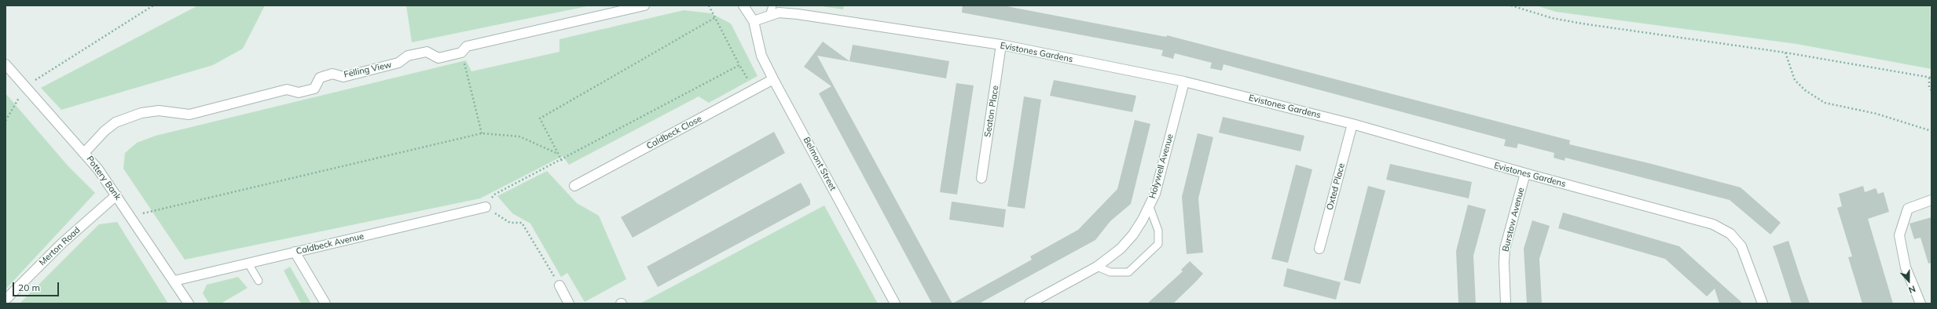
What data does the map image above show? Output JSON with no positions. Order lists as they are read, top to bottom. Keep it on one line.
{"streets":{"street":["Evistones Gardens","Felling View","Seaton Place","Caldbeck Close","Belmont Street","Holywell Avenue","Pottery Bank","Oxted Place","Burstow Avenue","Caldbeck Avenue","Merton Road"]},"crossings":[["Evistones Gardens","Seaton Place"],["Evistones Gardens","Belmont Street"],["Evistones Gardens","Holywell Avenue"],["Evistones Gardens","Oxted Place"],["Evistones Gardens","Burstow Avenue"],["Felling View","Pottery Bank"],["Caldbeck Close","Belmont Street"],["Pottery Bank","Caldbeck Avenue"],["Pottery Bank","Merton Road"]],"scale_bar":"20 m","north":"bottom"}
